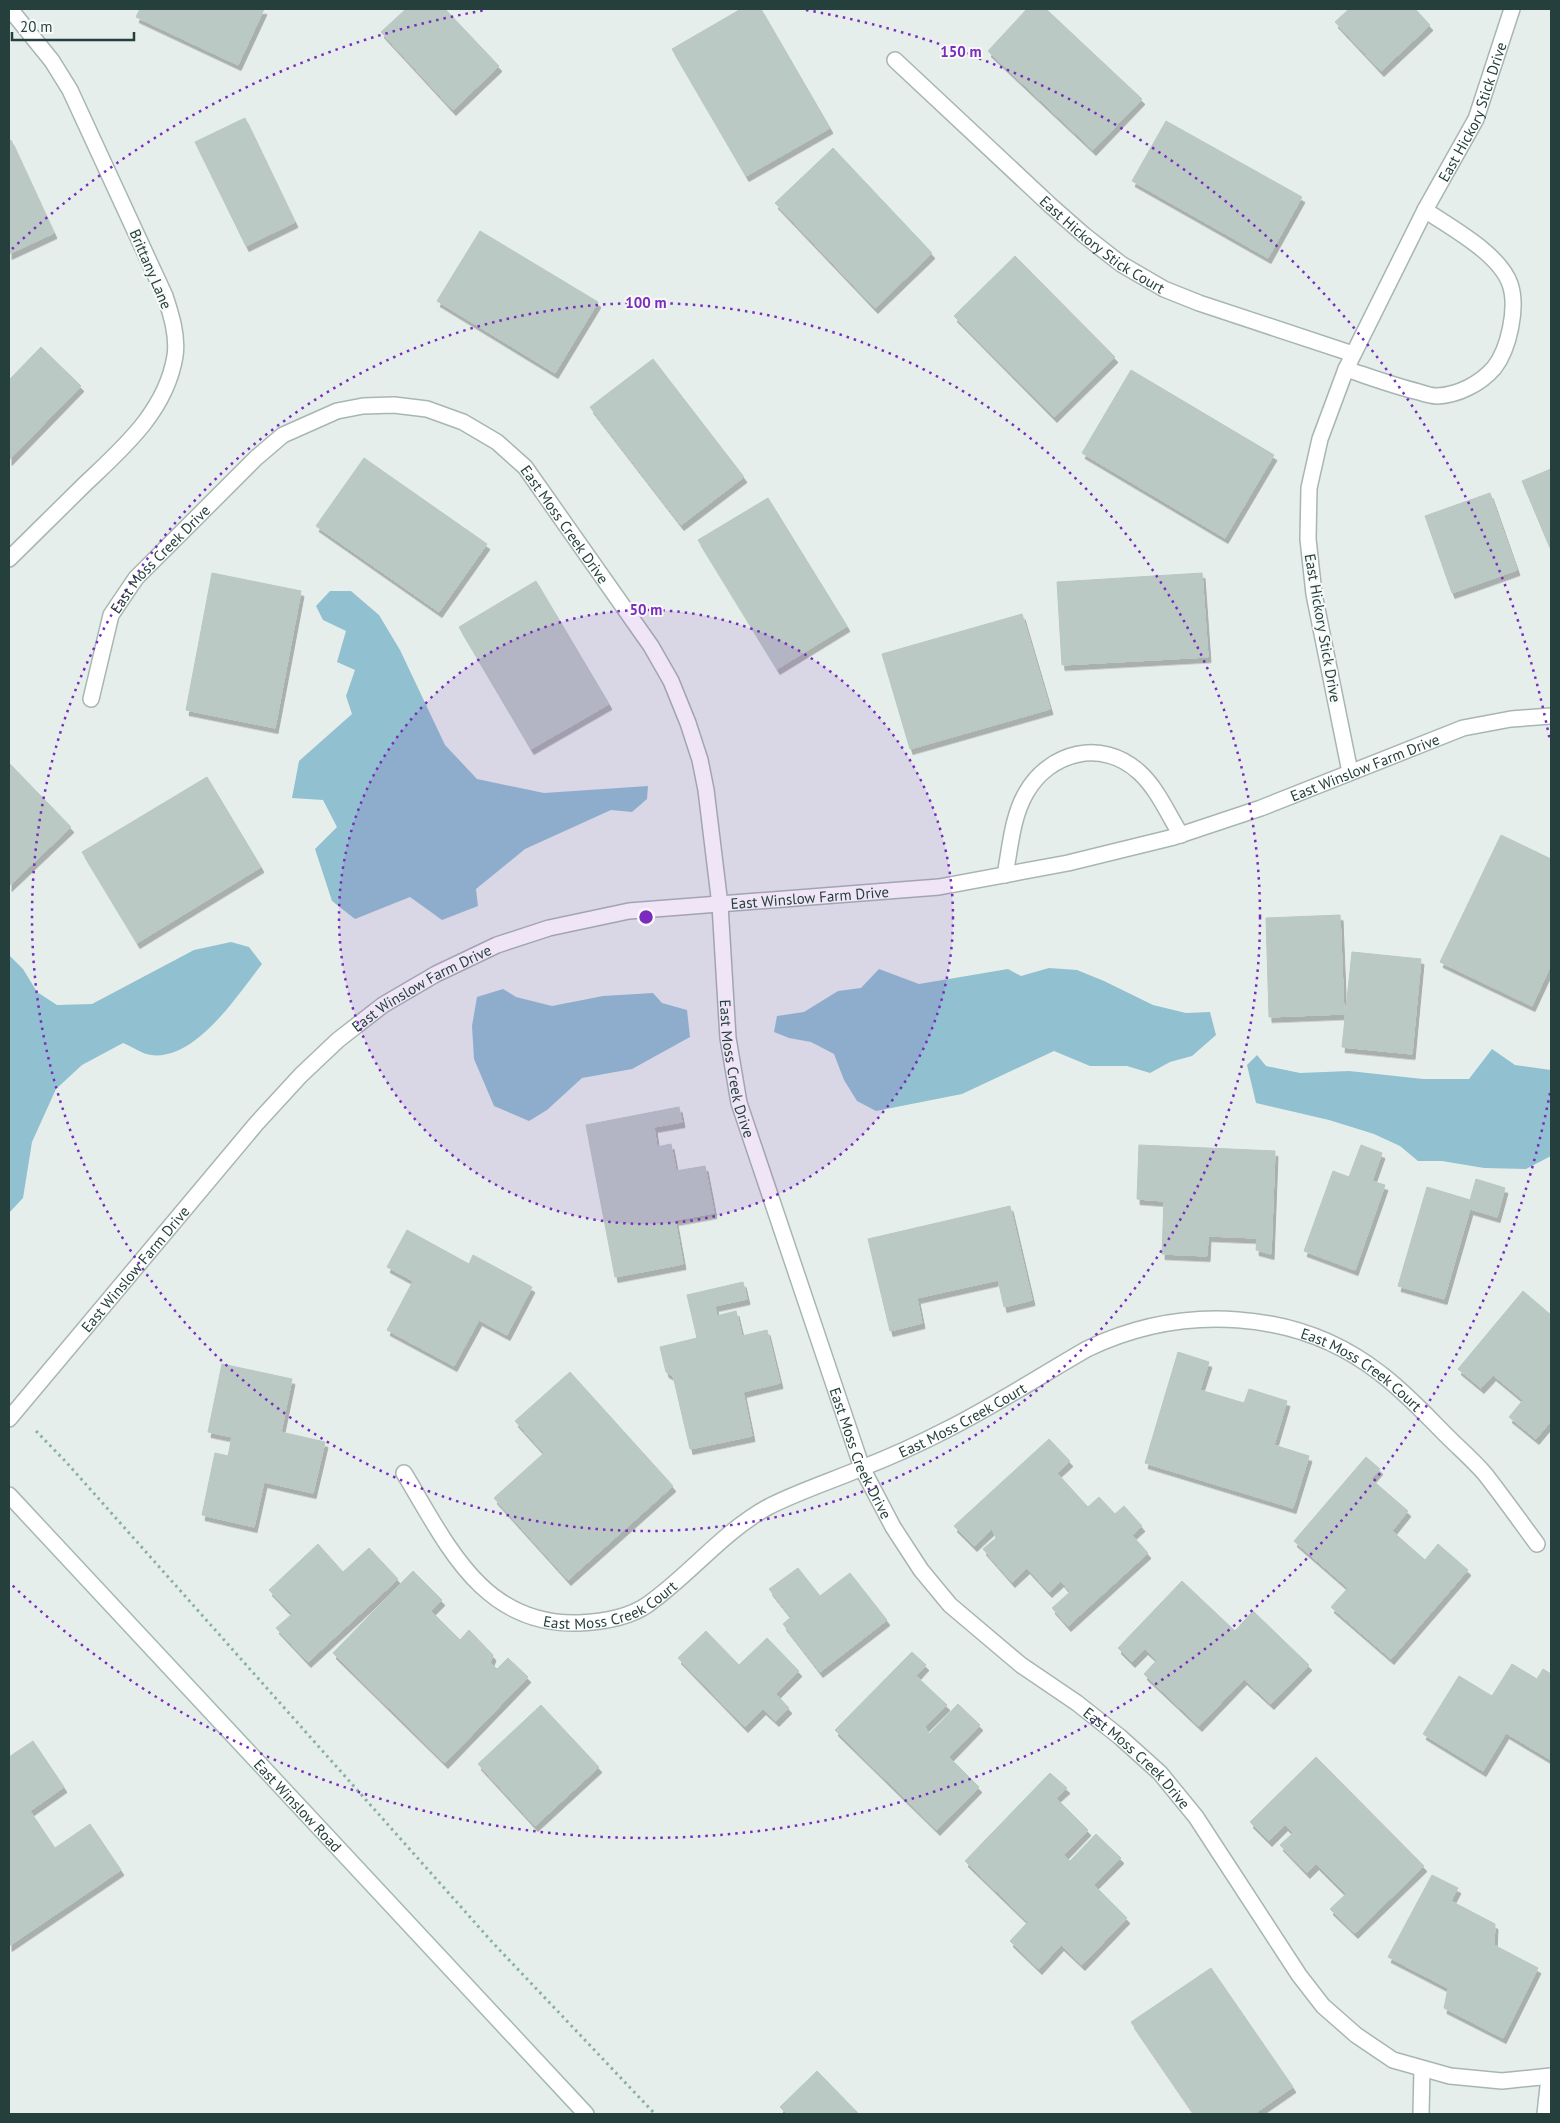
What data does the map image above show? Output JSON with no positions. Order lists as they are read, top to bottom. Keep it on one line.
{"streets":{"street":["East Hickory Stick Drive","East Hickory Stick Court","Brittany Lane","East Moss Creek Drive","East Winslow Farm Drive","East Moss Creek Court","East Winslow Road"]},"crossings":[["East Hickory Stick Drive","East Hickory Stick Court"],["East Hickory Stick Drive","East Winslow Farm Drive"],["East Moss Creek Drive","East Winslow Farm Drive"],["East Moss Creek Drive","East Moss Creek Court"]],"scale_bar":"20 m","rings":["150 m","100 m","50 m"]}
